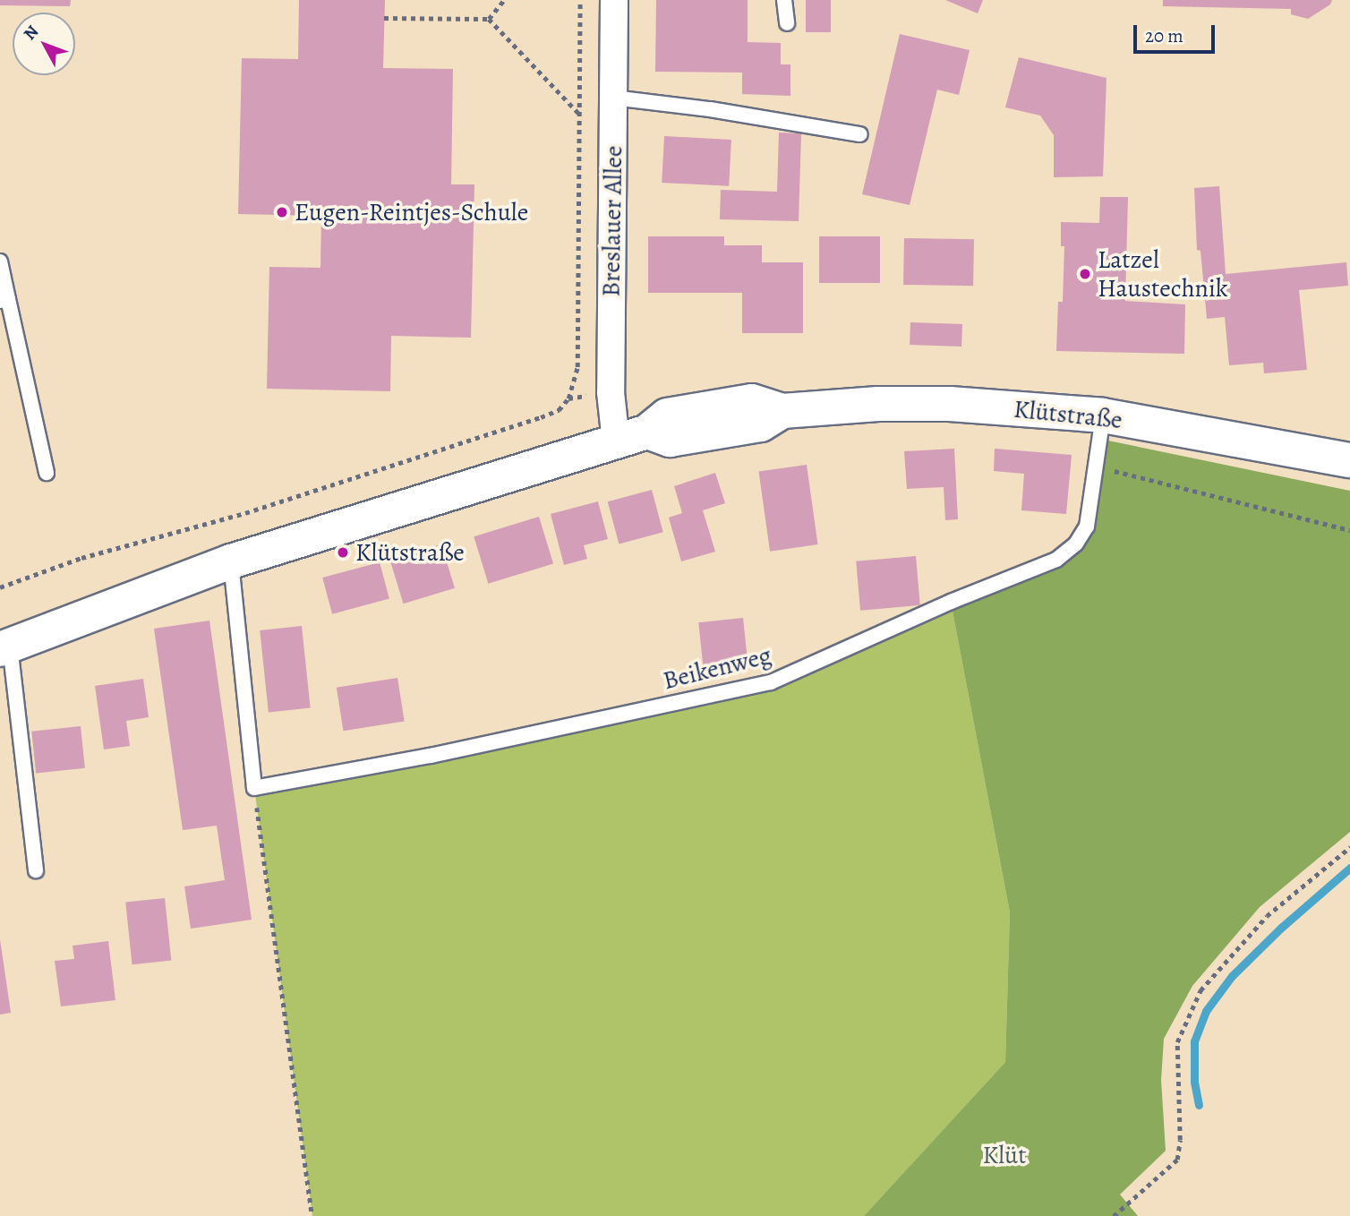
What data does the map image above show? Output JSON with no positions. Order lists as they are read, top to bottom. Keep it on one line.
{"streets":{"main road":["Klütstraße"],"street":["Breslauer Allee"],"lane":["Beikenweg"]},"crossings":[["Breslauer Allee","Klütstraße"],["Klütstraße","Beikenweg"]],"parks":["Klüt"],"places":["Eugen-Reintjes-Schule","Latzel Haustechnik","Klütstraße"],"scale_bar":"20 m","north":"top left"}
